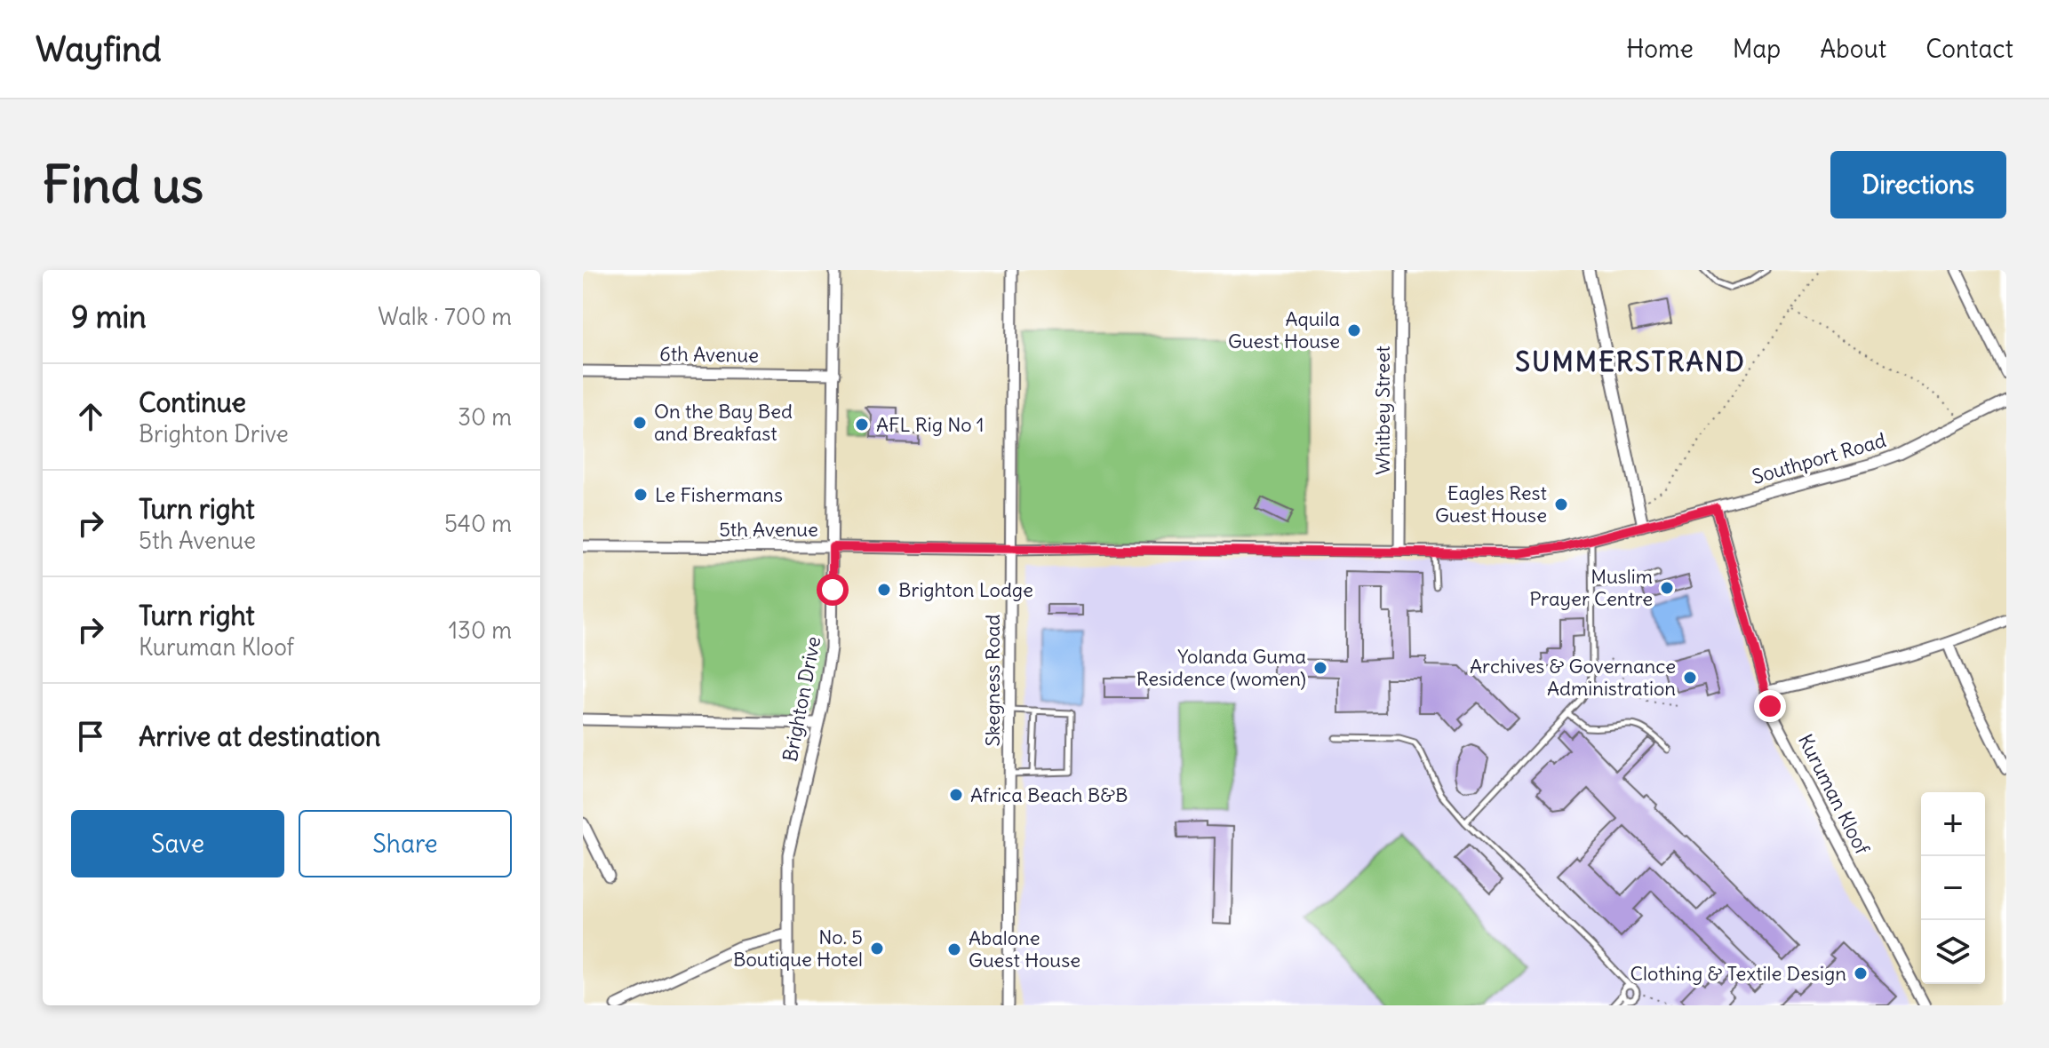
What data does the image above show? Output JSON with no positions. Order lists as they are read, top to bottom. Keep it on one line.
{"streets":{"street":["6th Avenue","Whitbey Street","Southport Road","5th Avenue","Skegness Road","Brighton Drive","Kuruman Kloof"]},"crossings":[["6th Avenue","Brighton Drive"],["Whitbey Street","5th Avenue"],["Southport Road","5th Avenue"],["Southport Road","Kuruman Kloof"],["5th Avenue","Skegness Road"],["5th Avenue","Brighton Drive"],["5th Avenue","Kuruman Kloof"]],"districts":["SUMMERSTRAND"],"places":["Aquila Guest House","On the Bay Bed and Breakfast","AFL Rig No 1","Le Fishermans","Eagles Rest Guest House","Muslim Prayer Centre","Brighton Lodge","Yolanda Guma Residence (women)","Archives & Governance Administration","Africa Beach B&B","No. 5 Boutique Hotel","Abalone Guest House","Clothing & Textile Design"],"page":{"header":"Wayfind","nav":["Home","Map","About","Contact"],"buttons":["Directions",["Save","Share"]],"title":"Find us","heading":["9 min","Walk · 700 m"],"list":[["Continue","Brighton Drive","30 m"],["Turn right","5th Avenue","540 m"],["Turn right","Kuruman Kloof","130 m"],"Arrive at destination"],"map_buttons":["+","−"]}}
